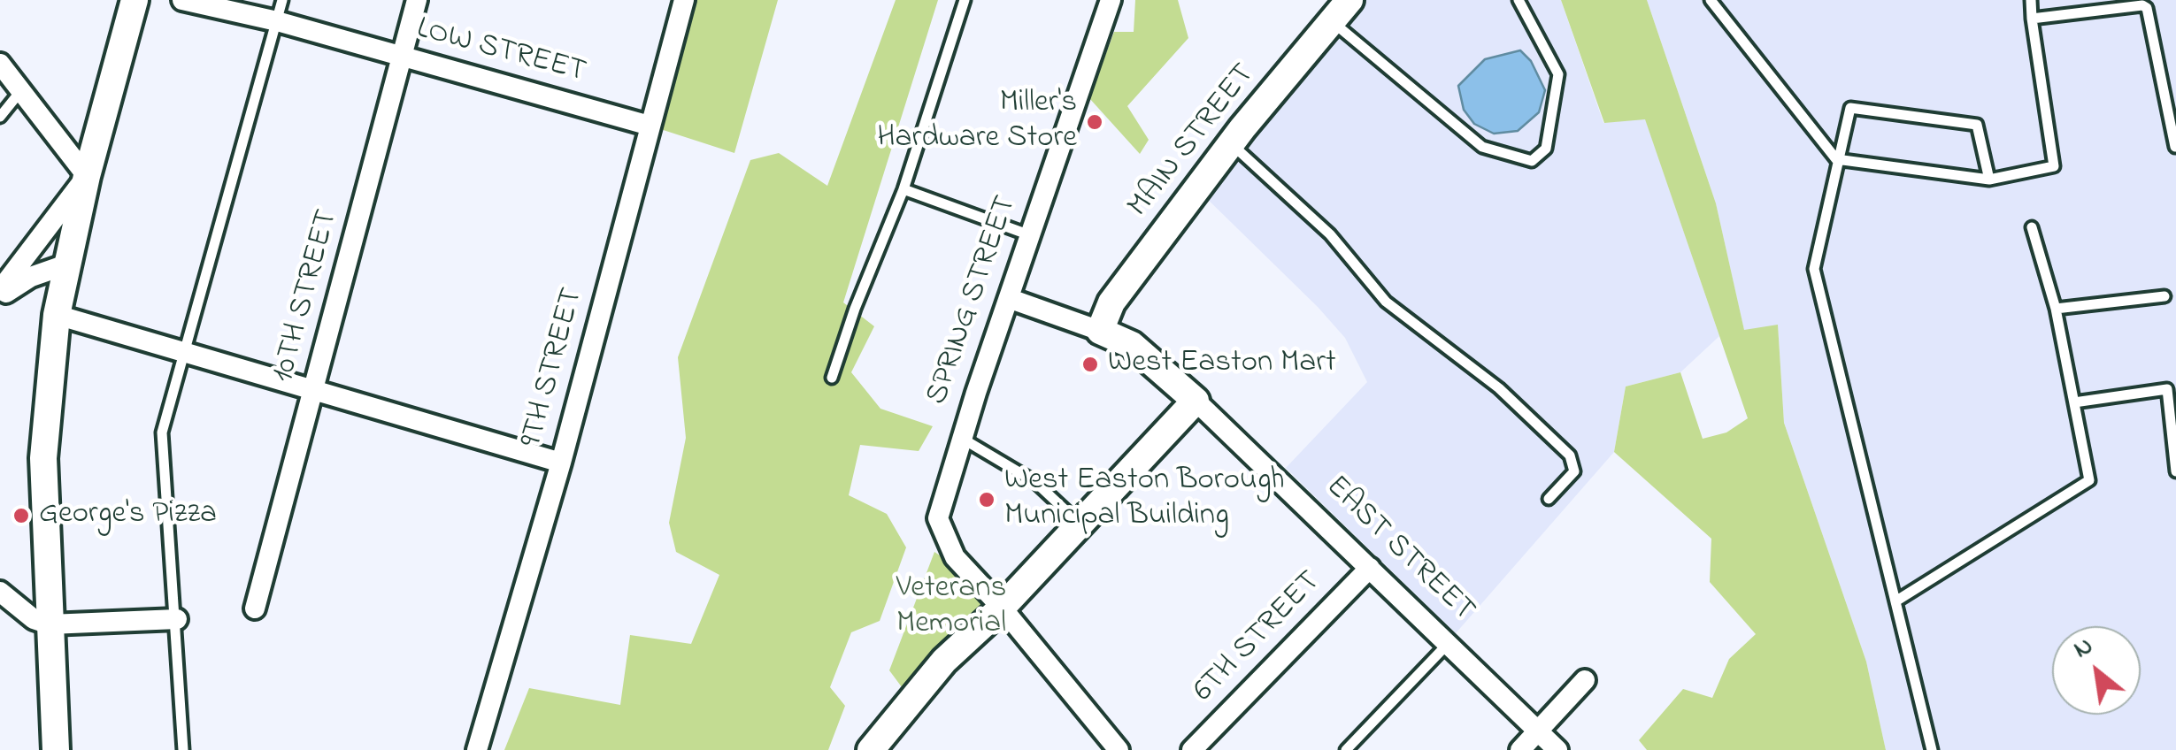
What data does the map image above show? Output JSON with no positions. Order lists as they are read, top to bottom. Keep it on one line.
{"streets":{"street":["LOW STREET","MAIN STREET","10TH STREET","SPRING STREET","9TH STREET","EAST STREET","6TH STREET"]},"crossings":[["LOW STREET","10TH STREET"],["LOW STREET","9TH STREET"],["MAIN STREET","EAST STREET"],["SPRING STREET","EAST STREET"],["EAST STREET","6TH STREET"]],"parks":["Veterans Memorial"],"places":["Miller's Hardware Store","West Easton Mart","West Easton Borough Municipal Building","George's Pizza"],"north":"top left"}
